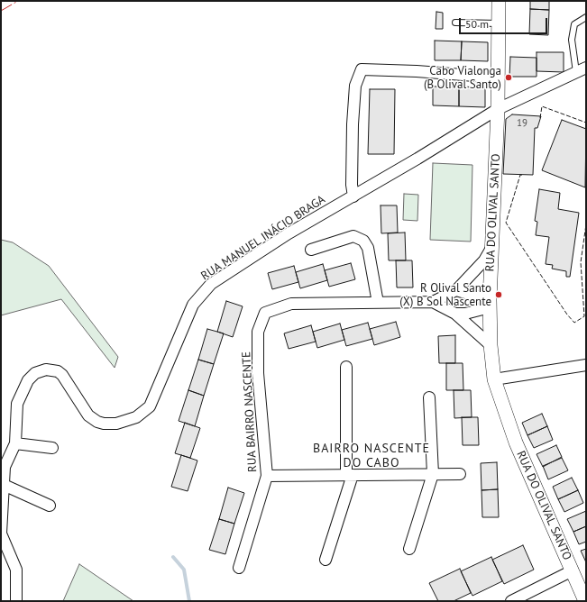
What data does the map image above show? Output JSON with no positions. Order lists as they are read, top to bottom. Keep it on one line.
{"streets":{"street":["RUA DO OLIVAL SANTO","RUA MANUEL INÁCIO BRAGA","RUA BAIRRO NASCENTE"]},"crossings":[["RUA DO OLIVAL SANTO","RUA MANUEL INÁCIO BRAGA"],["RUA DO OLIVAL SANTO","RUA BAIRRO NASCENTE"]],"districts":["BAIRRO NASCENTE DO CABO"],"places":["Cabo Vialonga (B Olival Santo)","R Olival Santo (X) B Sol Nascente"],"house_numbers":["19"],"scale_bar":"50 m"}
